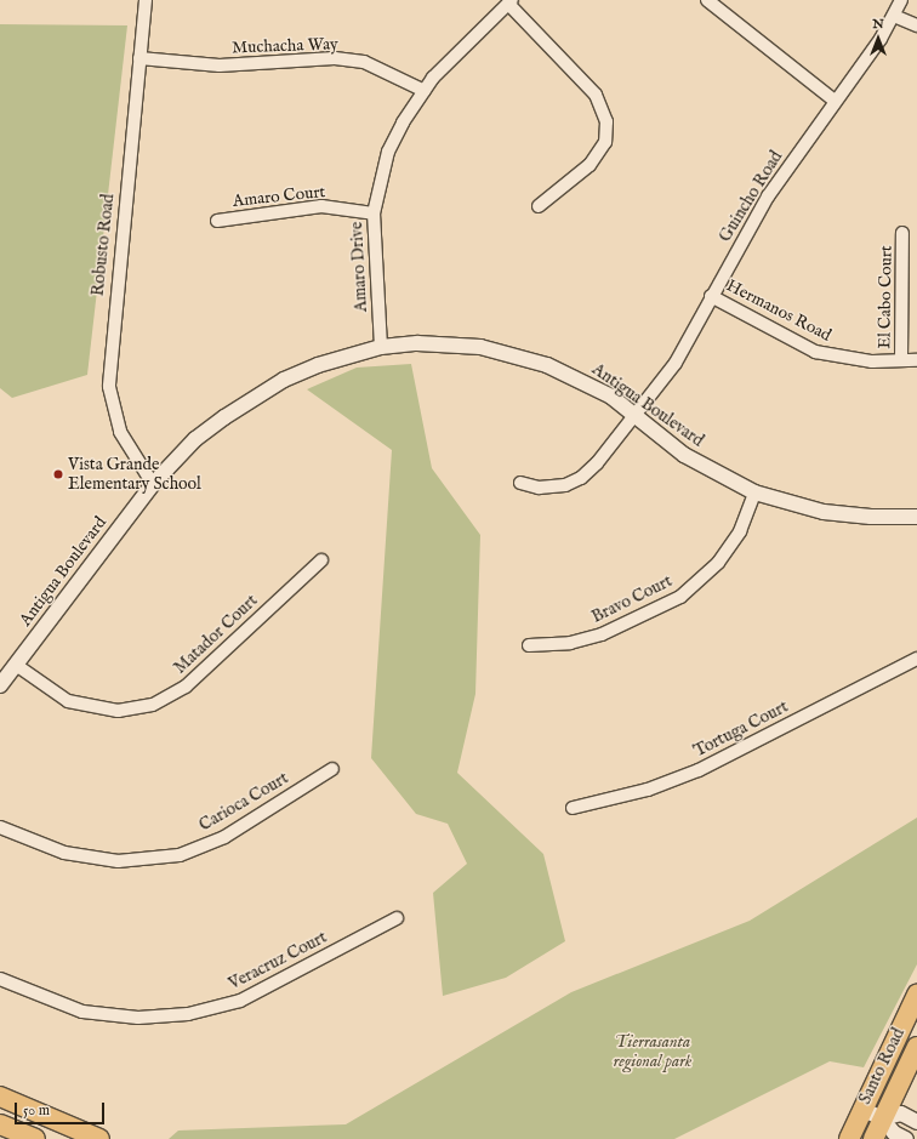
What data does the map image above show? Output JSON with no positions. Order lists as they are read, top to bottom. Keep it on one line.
{"streets":{"main road":["Santo Road"],"street":["Muchacha Way","Amaro Court","Guincho Road","Robusto Road","Amaro Drive","El Cabo Court","Hermanos Road","Antigua Boulevard","Bravo Court","Matador Court","Tortuga Court","Carioca Court","Veracruz Court"]},"crossings":[["Muchacha Way","Robusto Road"],["Muchacha Way","Amaro Drive"],["Amaro Court","Amaro Drive"],["Guincho Road","Hermanos Road"],["Guincho Road","Antigua Boulevard"],["Robusto Road","Antigua Boulevard"],["Amaro Drive","Antigua Boulevard"],["El Cabo Court","Hermanos Road"],["Antigua Boulevard","Bravo Court"],["Antigua Boulevard","Matador Court"]],"parks":["Tierrasanta regional park"],"places":["Vista Grande Elementary School"],"scale_bar":"50 m","north":"top"}
